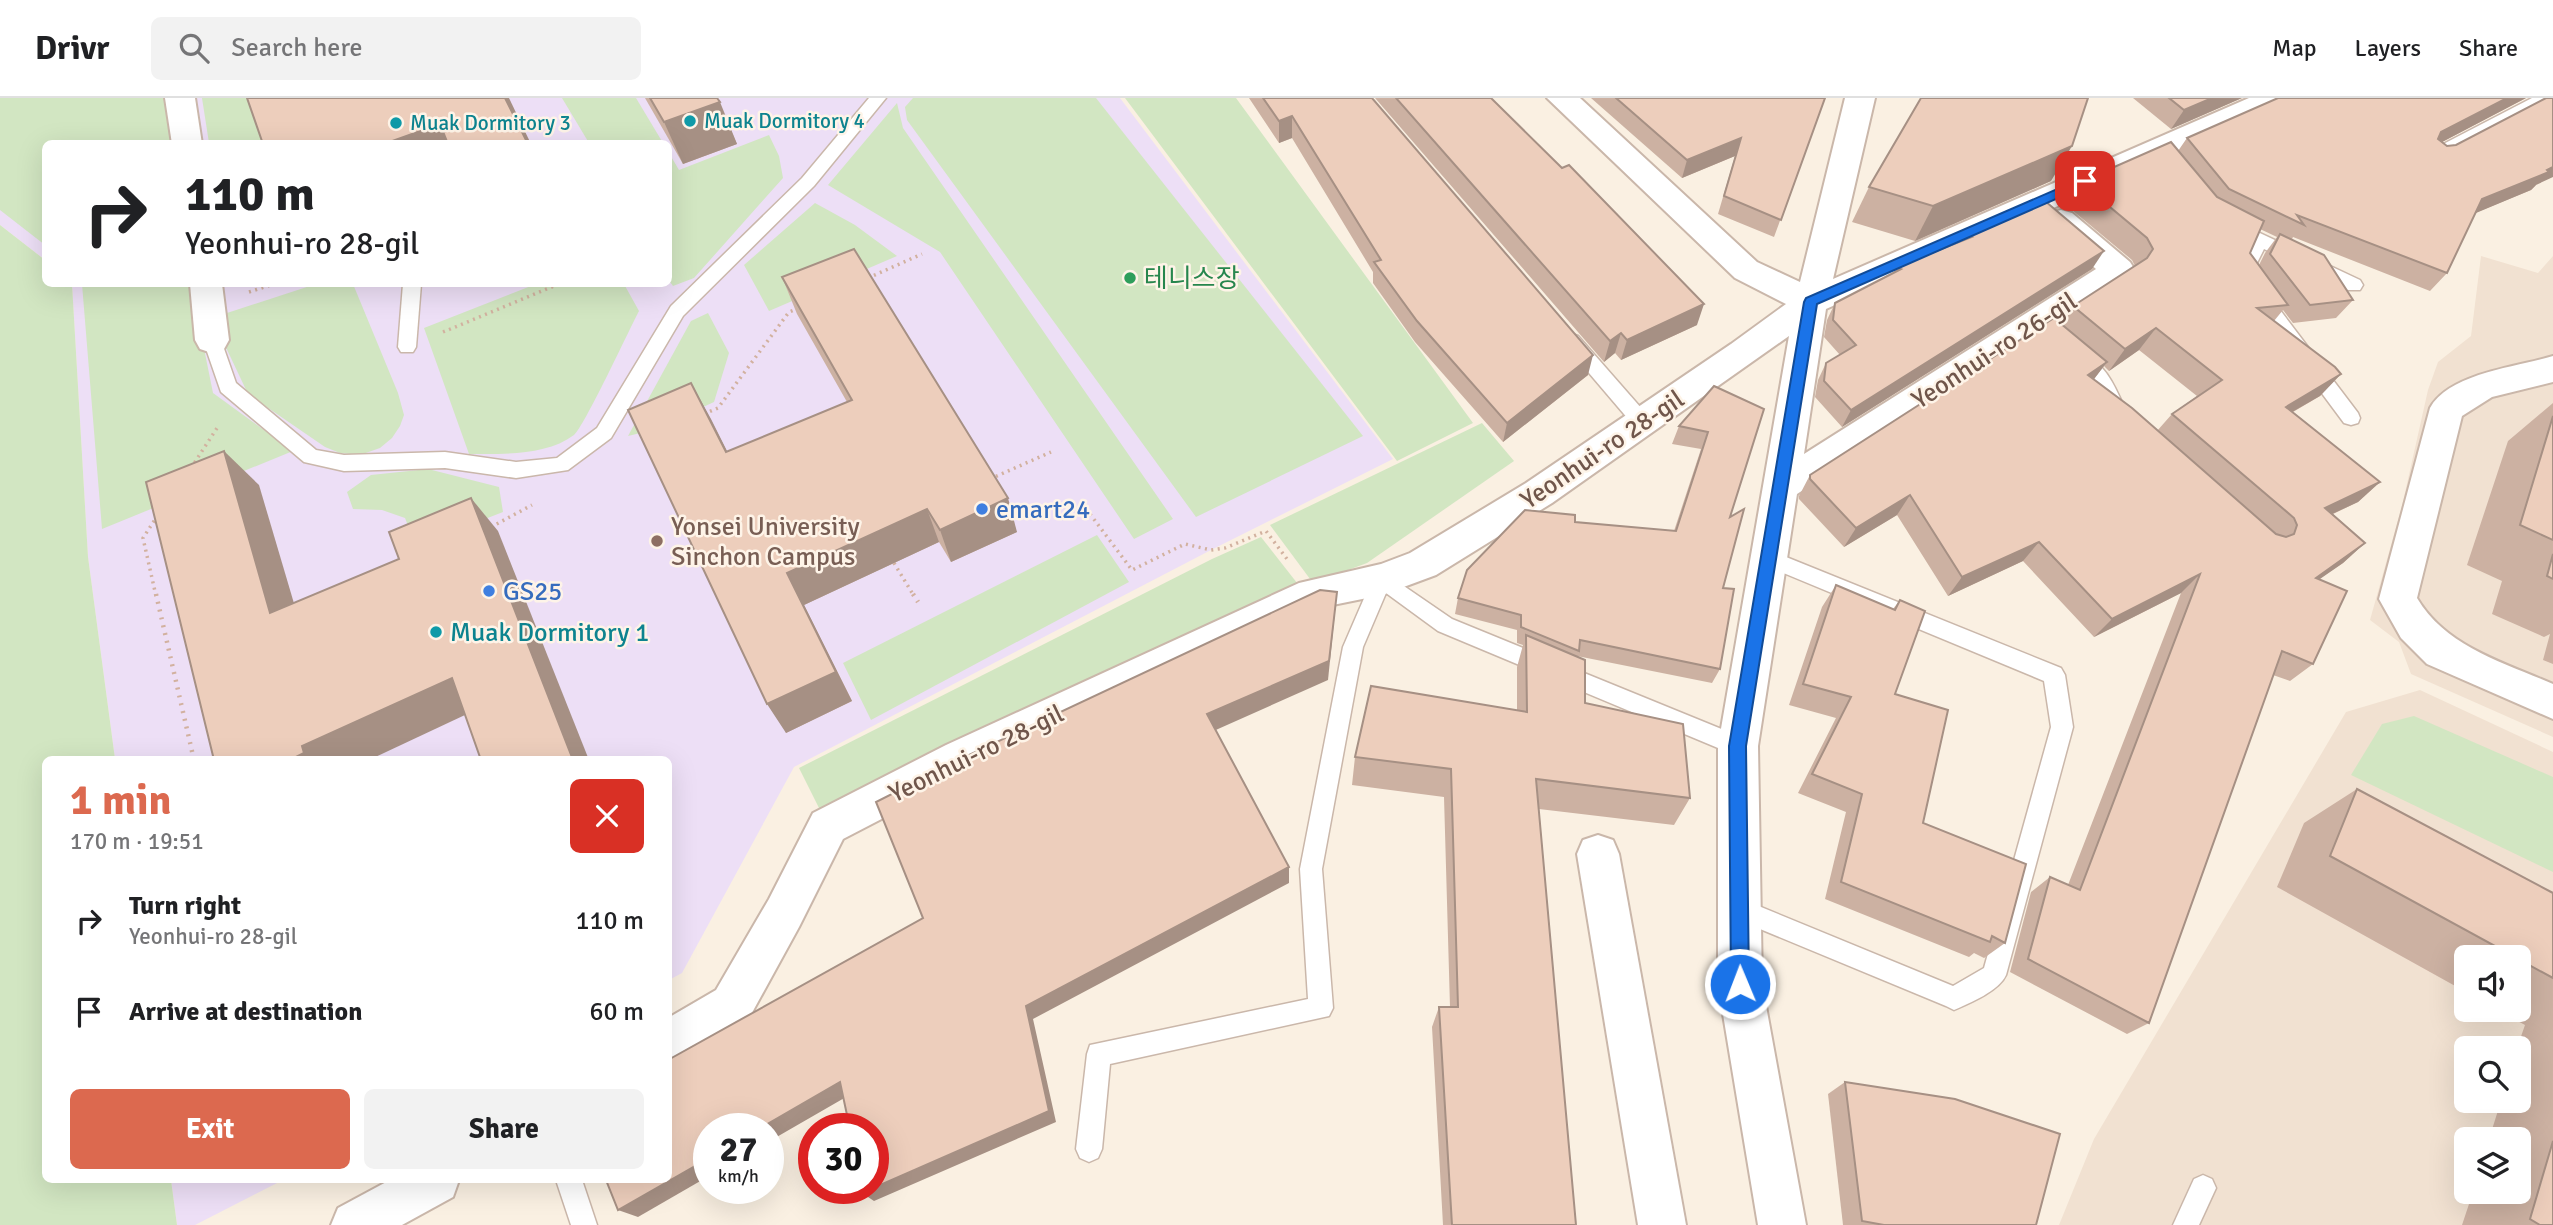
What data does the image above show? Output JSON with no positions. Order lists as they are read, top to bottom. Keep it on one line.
{"streets":{"street":["Yeonhui-ro 26-gil","Yeonhui-ro 28-gil"]},"crossings":[["Yeonhui-ro 26-gil","Yeonhui-ro 28-gil"]],"places":["Muak Dormitory 4","Muak Dormitory 3","테니스장","emart24","Yonsei University Sinchon Campus","GS25","Muak Dormitory 1"],"page":{"header":"Drivr","search":"Search here","nav":["Map","Layers","Share"],"turn":["110 m","Yeonhui-ro 28-gil"],"heading":["1 min","170 m · 19:51"],"list":[{"name":"Turn right","note":"Yeonhui-ro 28-gil","value":"110 m"},{"name":"Arrive at destination","value":"60 m"}],"buttons":["Exit","Share"],"speed":"27 km/h","limit":"30"}}
